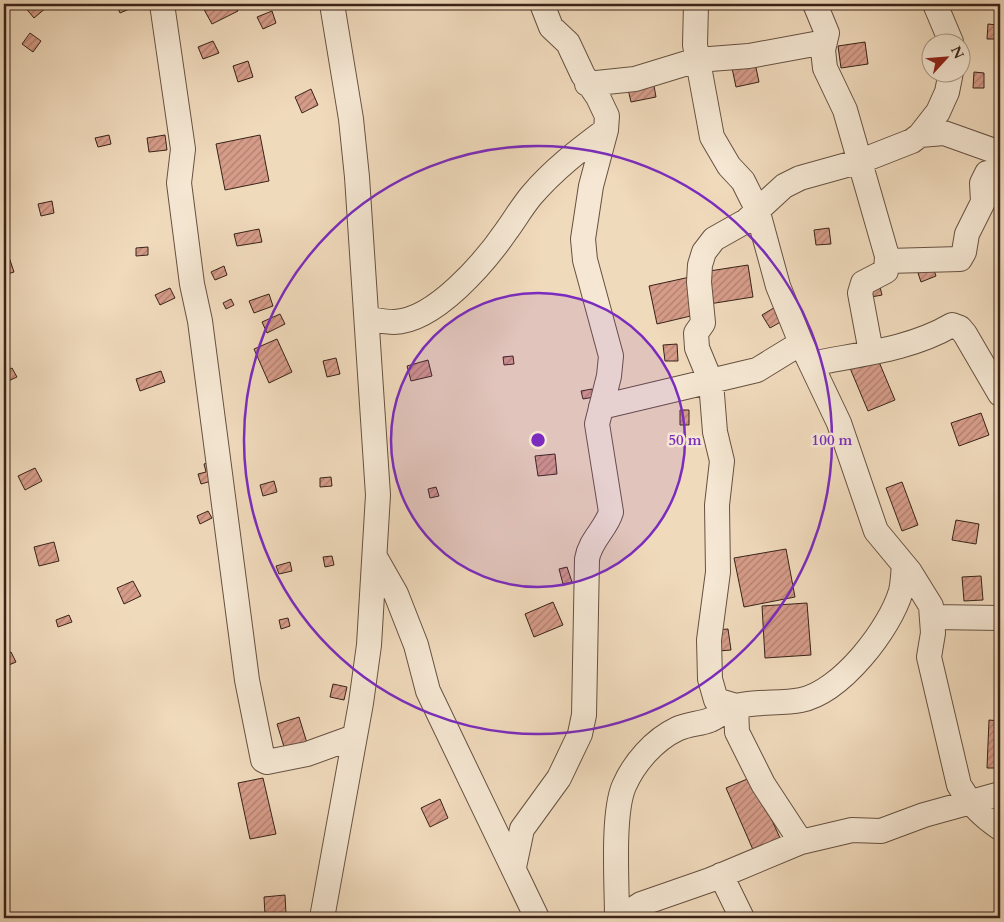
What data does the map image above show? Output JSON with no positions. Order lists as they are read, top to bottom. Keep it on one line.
{"north":"top right","rings":["50 m","100 m"]}
